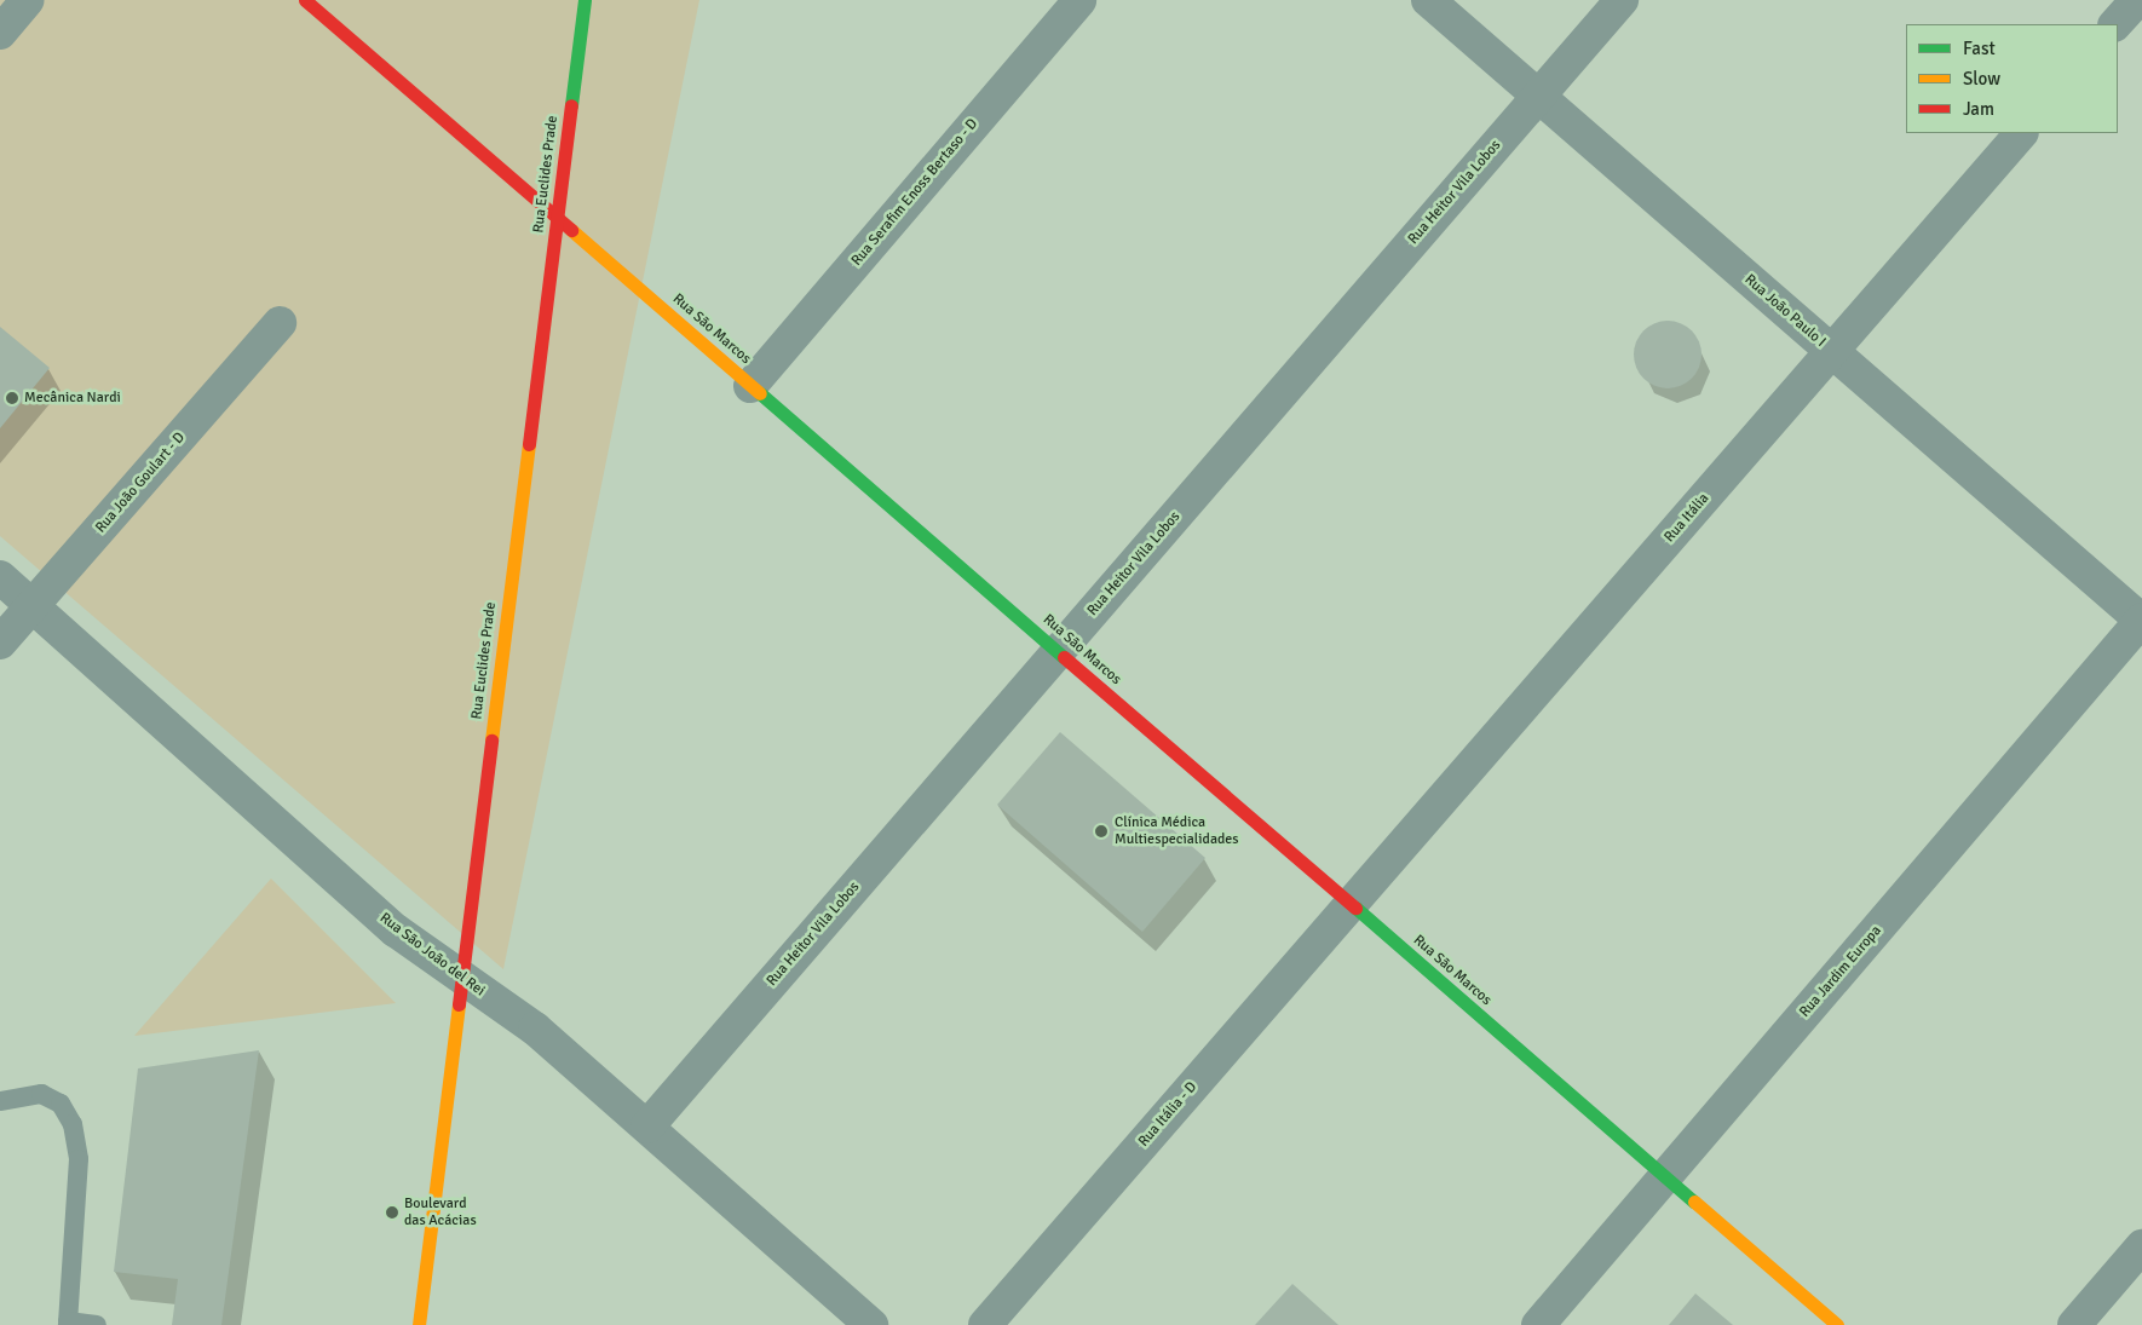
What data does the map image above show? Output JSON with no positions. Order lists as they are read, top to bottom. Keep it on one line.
{"streets":{"street":["Rua Euclides Prade","Rua Serafim Enoss Bertaso - D","Rua Heitor Vila Lobos","Rua João Paulo I","Rua São Marcos","Rua João Goulart - D","Rua Itália","Rua São João del Rei","Rua Jardim Europa","Rua Itália - D"]},"crossings":[["Rua Euclides Prade","Rua São Marcos"],["Rua Euclides Prade","Rua São João del Rei"],["Rua Serafim Enoss Bertaso - D","Rua São Marcos"],["Rua Heitor Vila Lobos","Rua João Paulo I"],["Rua Heitor Vila Lobos","Rua São Marcos"],["Rua Heitor Vila Lobos","Rua São João del Rei"],["Rua João Paulo I","Rua Itália"],["Rua João Paulo I","Rua Jardim Europa"],["Rua São Marcos","Rua Itália"],["Rua São Marcos","Rua Jardim Europa"],["Rua São Marcos","Rua Itália - D"],["Rua João Goulart - D","Rua São João del Rei"],["Rua Itália","Rua Itália - D"]],"places":["Mecânica Nardi","Clínica Médica Multiespecialidades","Boulevard das Acácias"],"legend":["Fast","Slow","Jam"]}
